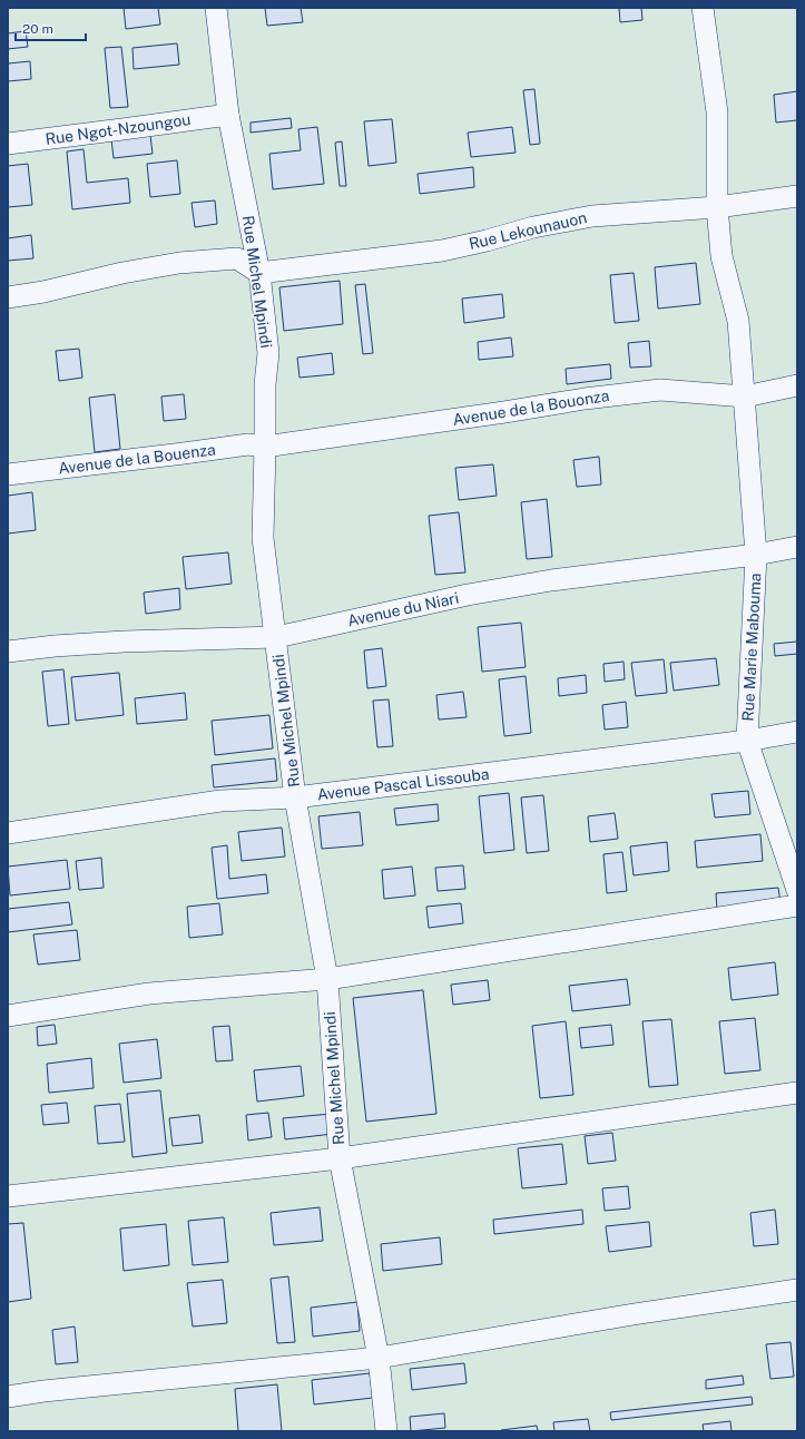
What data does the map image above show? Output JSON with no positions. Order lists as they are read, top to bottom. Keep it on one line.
{"streets":{"street":["Rue Ngot-Nzoungou","Rue Lekounauon","Rue Michel Mpindi","Avenue de la Bouonza","Avenue de la Bouenza","Avenue du Niari","Rue Marie Mabouma","Avenue Pascal Lissouba"]},"crossings":[["Rue Ngot-Nzoungou","Rue Michel Mpindi"],["Rue Lekounauon","Rue Michel Mpindi"],["Rue Lekounauon","Rue Marie Mabouma"],["Rue Michel Mpindi","Avenue de la Bouonza"],["Rue Michel Mpindi","Avenue de la Bouenza"],["Rue Michel Mpindi","Avenue du Niari"],["Rue Michel Mpindi","Avenue Pascal Lissouba"],["Avenue de la Bouonza","Avenue de la Bouenza"],["Avenue de la Bouonza","Rue Marie Mabouma"],["Avenue du Niari","Rue Marie Mabouma"],["Rue Marie Mabouma","Avenue Pascal Lissouba"]],"scale_bar":"20 m"}
